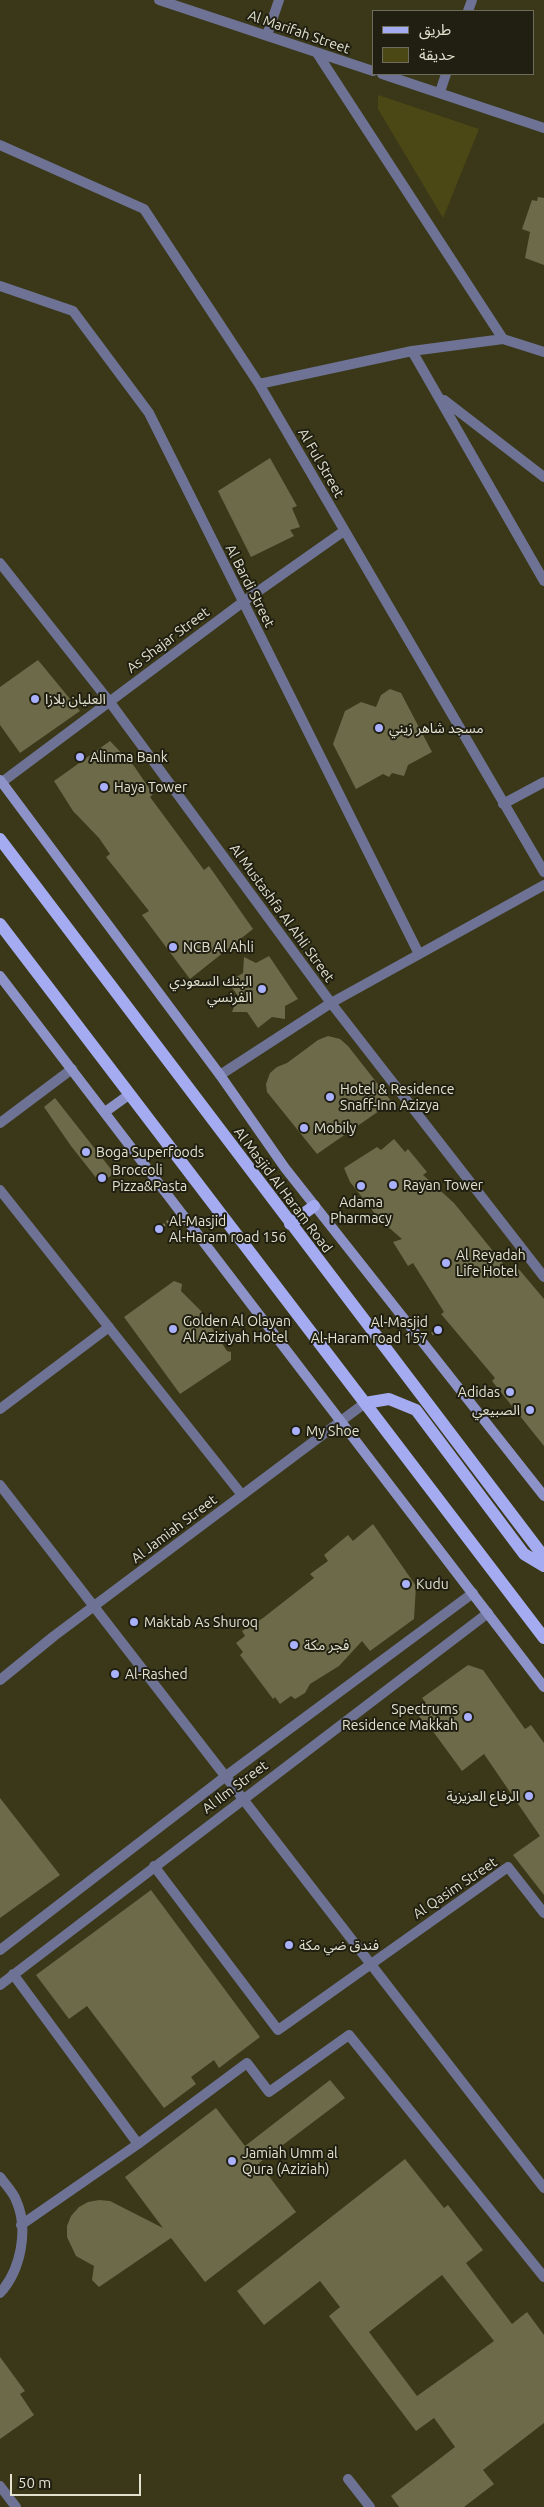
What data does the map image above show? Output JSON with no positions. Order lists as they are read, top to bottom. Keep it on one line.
{"streets":{"main road":["Al Masjid Al Haram Road"],"street":["Al Marifah Street","Al Ful Street","Al Bardi Street","As Shajar Street","Al Mustashfa Al Ahli Street","Al Jamiah Street","Al Ilm Street","Al Qasim Street"]},"crossings":[["Al Ful Street","As Shajar Street"],["Al Bardi Street","As Shajar Street"],["As Shajar Street","Al Mustashfa Al Ahli Street"]],"places":["العليان بلازا","مسجد شاهر زيني","Alinma Bank","Haya Tower","NCB Al Ahli","البنك السعودي الفرنسي","Hotel & Residence Snaff-Inn Azizya","Mobily","Boga Superfoods","Broccoli Pizza&Pasta","Rayan Tower","Adama Pharmacy","Al-Masjid Al-Haram road 156","Al Reyadah Life Hotel","Golden Al Olayan Al Aziziyah Hotel","Al-Masjid Al-Haram road 157","Adidas","الصبيعي","My Shoe","Kudu","Maktab As Shuroq","فجر مكة","Al-Rashed","Spectrums Residence Makkah","الرفاع العزيزية","فندق ضي مكة","Jamiah Umm al Qura (Aziziah)"],"legend":["طريق","حديقة"],"scale_bar":"50 m"}
